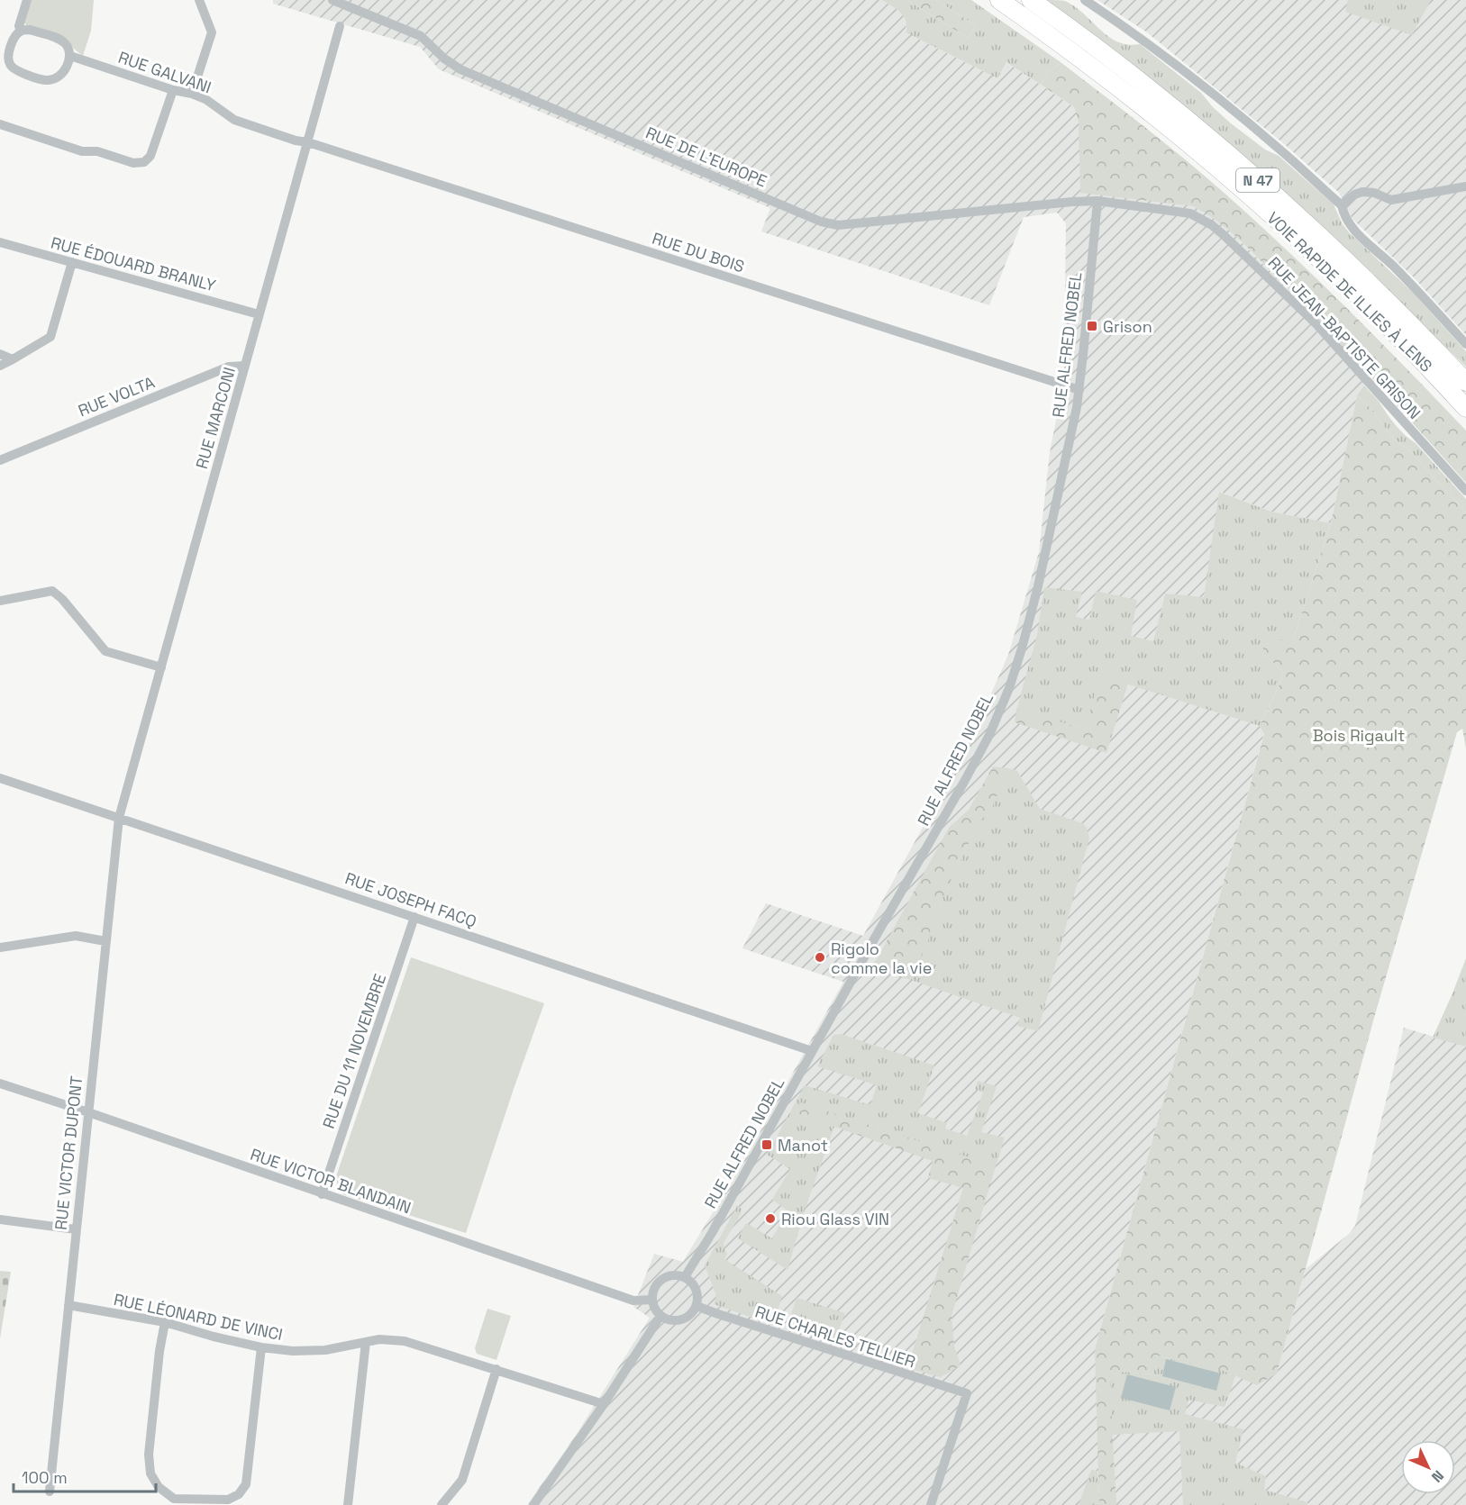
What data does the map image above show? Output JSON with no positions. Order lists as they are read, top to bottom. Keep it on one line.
{"streets":{"highway":["N 47","VOIE RAPIDE DE ILLIES À LENS"],"street":["RUE GALVANI","RUE DE L'EUROPE","RUE DU BOIS","RUE ÉDOUARD BRANLY","RUE JEAN-BAPTISTE GRISON","RUE ALFRED NOBEL","RUE VOLTA","RUE MARCONI","RUE JOSEPH FACQ","RUE DU 11 NOVEMBRE","RUE VICTOR DUPONT","RUE VICTOR BLANDAIN","RUE LÉONARD DE VINCI","RUE CHARLES TELLIER"]},"crossings":[["RUE GALVANI","RUE DU BOIS"],["RUE GALVANI","RUE MARCONI"],["RUE DE L'EUROPE","RUE JEAN-BAPTISTE GRISON"],["RUE DE L'EUROPE","RUE ALFRED NOBEL"],["RUE DU BOIS","RUE ALFRED NOBEL"],["RUE DU BOIS","RUE MARCONI"],["RUE ÉDOUARD BRANLY","RUE MARCONI"],["RUE JEAN-BAPTISTE GRISON","RUE ALFRED NOBEL"],["RUE ALFRED NOBEL","RUE JOSEPH FACQ"],["RUE ALFRED NOBEL","RUE VICTOR BLANDAIN"],["RUE ALFRED NOBEL","RUE CHARLES TELLIER"],["RUE VOLTA","RUE MARCONI"],["RUE MARCONI","RUE JOSEPH FACQ"],["RUE MARCONI","RUE VICTOR DUPONT"],["RUE JOSEPH FACQ","RUE DU 11 NOVEMBRE"],["RUE JOSEPH FACQ","RUE VICTOR DUPONT"],["RUE DU 11 NOVEMBRE","RUE VICTOR BLANDAIN"],["RUE VICTOR DUPONT","RUE VICTOR BLANDAIN"],["RUE VICTOR DUPONT","RUE LÉONARD DE VINCI"],["RUE VICTOR BLANDAIN","RUE CHARLES TELLIER"]],"parks":["Bois Rigault"],"places":{"transit":["Grison","Manot"],"other":["Rigolo comme la vie","Riou Glass VIN"]},"scale_bar":"100 m","north":"bottom right"}
